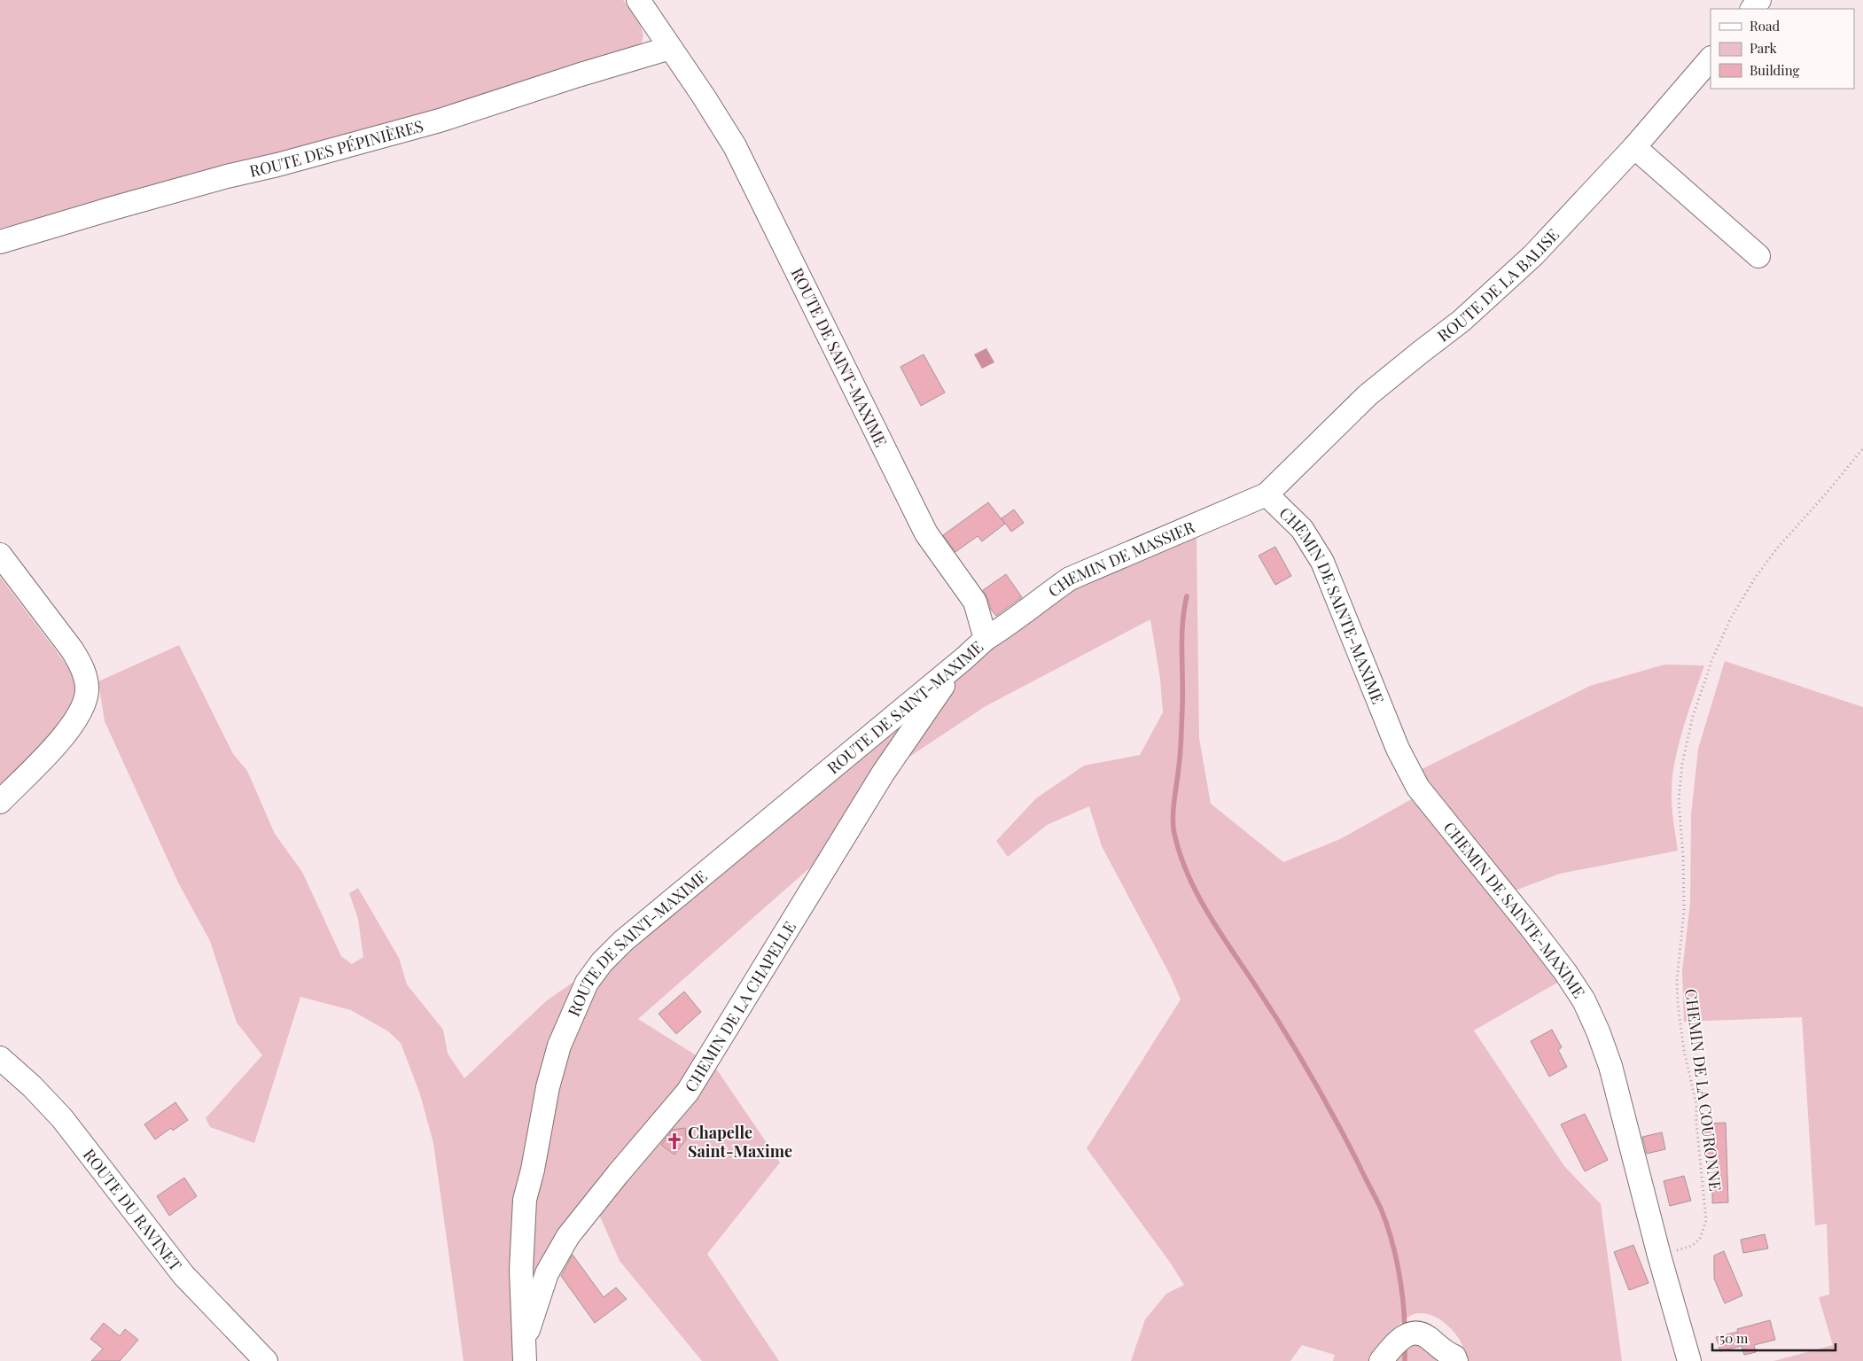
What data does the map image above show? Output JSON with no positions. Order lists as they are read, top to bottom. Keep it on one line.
{"streets":{"street":["ROUTE DES PÉPINIÈRES","ROUTE DE LA BALISE","ROUTE DE SAINT-MAXIME","CHEMIN DE MASSIER","CHEMIN DE SAINTE-MAXIME","CHEMIN DE LA CHAPELLE","ROUTE DU RAVINET"],"path":["CHEMIN DE LA COURONNE"]},"crossings":[["ROUTE DES PÉPINIÈRES","ROUTE DE SAINT-MAXIME"],["ROUTE DE LA BALISE","CHEMIN DE MASSIER"],["ROUTE DE LA BALISE","CHEMIN DE SAINTE-MAXIME"],["ROUTE DE SAINT-MAXIME","CHEMIN DE MASSIER"],["ROUTE DE SAINT-MAXIME","CHEMIN DE LA CHAPELLE"],["CHEMIN DE MASSIER","CHEMIN DE SAINTE-MAXIME"],["CHEMIN DE SAINTE-MAXIME","CHEMIN DE LA COURONNE"]],"places":{"church":["Chapelle Saint-Maxime"]},"legend":["Road","Park","Building"],"scale_bar":"50 m"}
